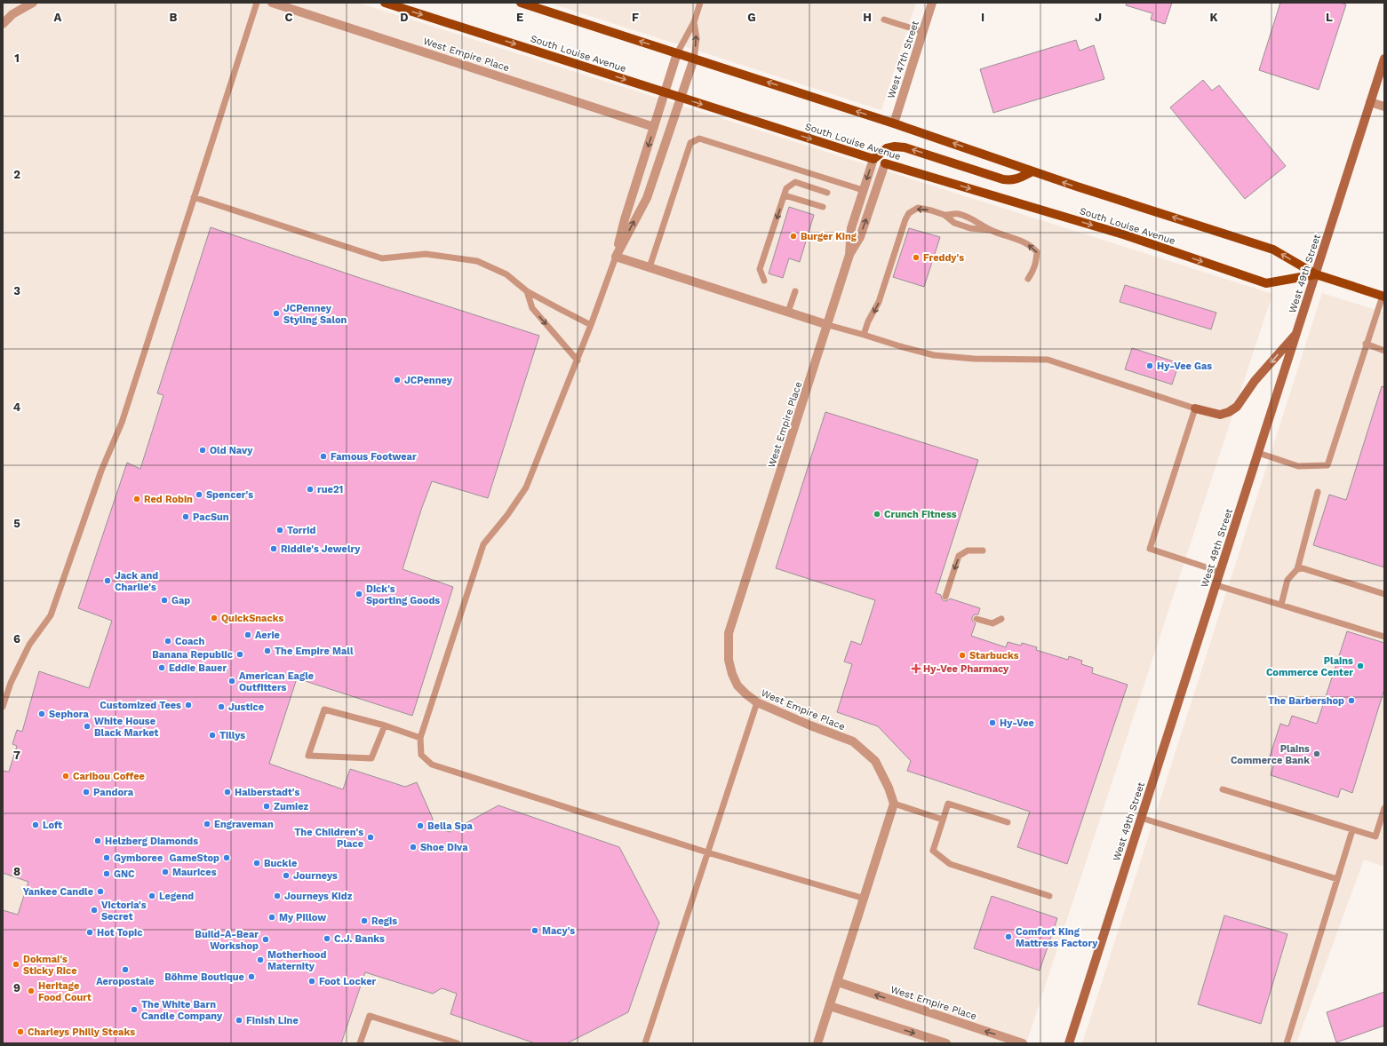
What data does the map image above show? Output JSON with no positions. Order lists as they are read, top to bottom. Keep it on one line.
{"streets":{"main road":["South Louise Avenue","West 49th Street"],"street":["West Empire Place","West 47th Street"]},"crossings":[["South Louise Avenue","West Empire Place"],["South Louise Avenue","West 47th Street"],["South Louise Avenue","West 49th Street"]],"places":{"other":["Burger King","Freddy's","JCPenney Styling Salon","Hy-Vee Gas","JCPenney","Old Navy","Famous Footwear","rue21","Spencer's","Red Robin","Crunch Fitness","PacSun","Torrid","Riddle's Jewelry","Jack and Charlie's","Dick's Sporting Goods","Gap","QuickSnacks","Aerie","Coach","The Empire Mall","Banana Republic","Starbucks","Plains Commerce Center","Eddie Bauer","American Eagle Outfitters","The Barbershop","Customized Tees","Justice","Sephora","Hy-Vee","White House Black Market","Tillys","Plains Commerce Bank","Caribou Coffee","Pandora","Halberstadt's","Zumiez","Engraveman","Loft","Bella Spa","The Children's Place","Helzberg Diamonds","Shoe Diva","Gymboree","GameStop","Buckle","Maurices","GNC","Journeys","Yankee Candle","Legend","Journeys Kidz","Victoria's Secret","My Pillow","Regis","Macy's","Hot Topic","Comfort King Mattress Factory","C.J. Banks","Build-A-Bear Workshop","Motherhood Maternity","Dokmai's Sticky Rice","Aeropostale","Böhme Boutique","Foot Locker","Heritage Food Court","The White Barn Candle Company","Finish Line","Charleys Philly Steaks"],"health":["Hy-Vee Pharmacy"]},"grid":{"columns":["A","B","C","D","E","F","G","H","I","J","K","L"],"rows":["1","2","3","4","5","6","7","8","9"]}}
